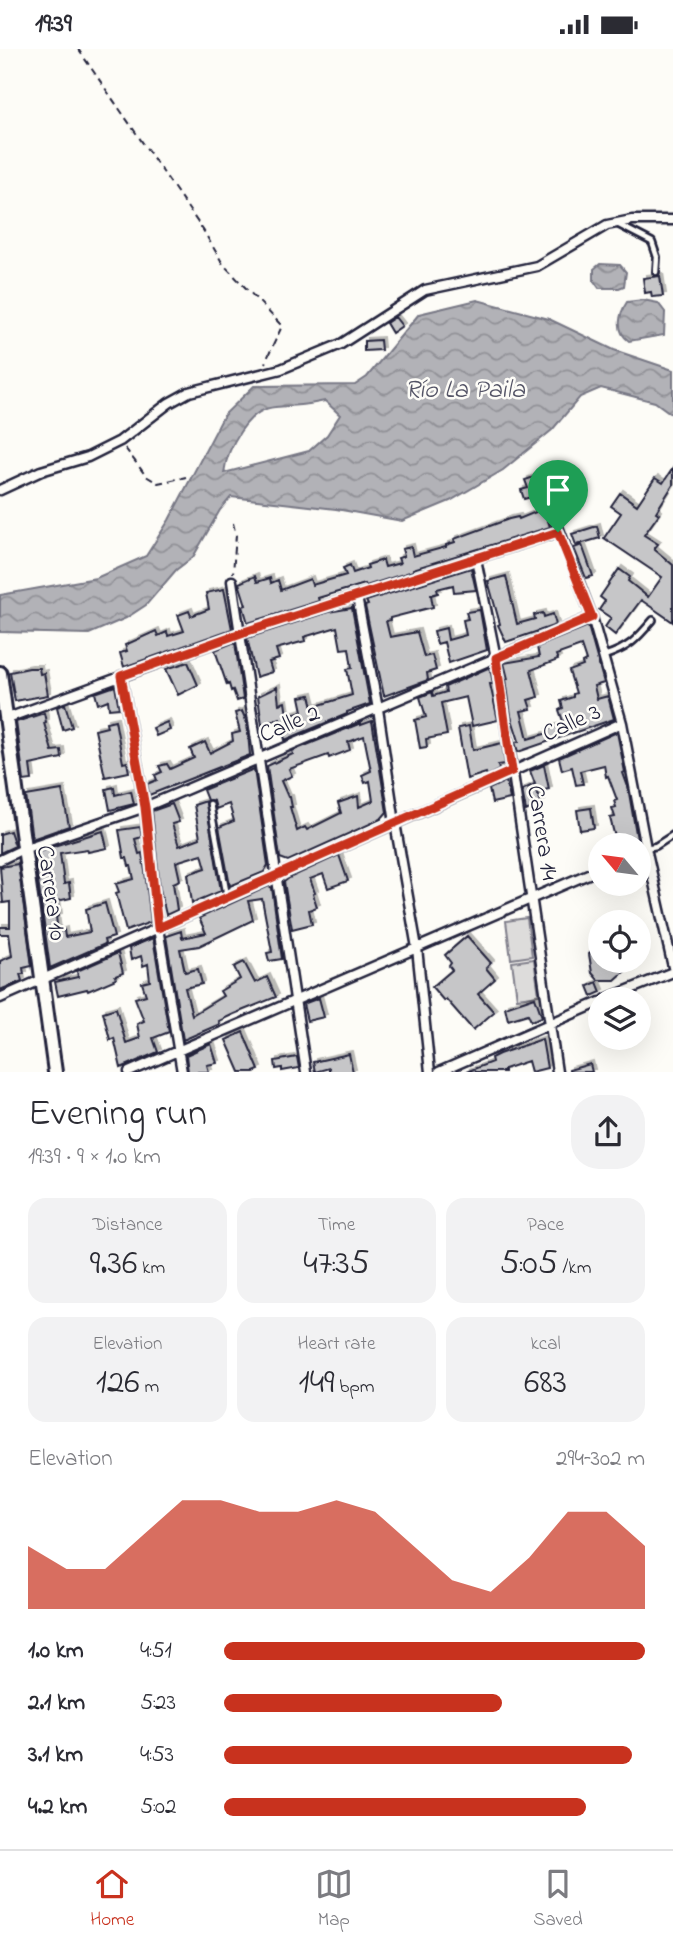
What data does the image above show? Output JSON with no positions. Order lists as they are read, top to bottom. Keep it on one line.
{"streets":{"main road":["Carrera 10"],"street":["Calle 3","Calle 2","Carrera 14"]},"crossings":[["Calle 3","Carrera 14"],["Calle 3","Carrera 10"],["Calle 2","Carrera 14"],["Calle 2","Carrera 10"]],"water":["Río La Paila"],"north":"top left","page":{"status":"19:39","heading":["Evening run","19:39 · 9 × 1.0 km"],"stats":[["Distance","9.36 km"],["Time","47:35"],["Pace","5:05 /km"],["Elevation","126 m"],["Heart rate","149 bpm"],["kcal","683"]],"chart":["Elevation","294–302 m"],"list":[{"name":"1.0 km","note":"4:51"},{"name":"2.1 km","note":"5:23"},{"name":"3.1 km","note":"4:53"},{"name":"4.2 km","note":"5:02"}],"tabs":["Home","Map","Saved"]}}
